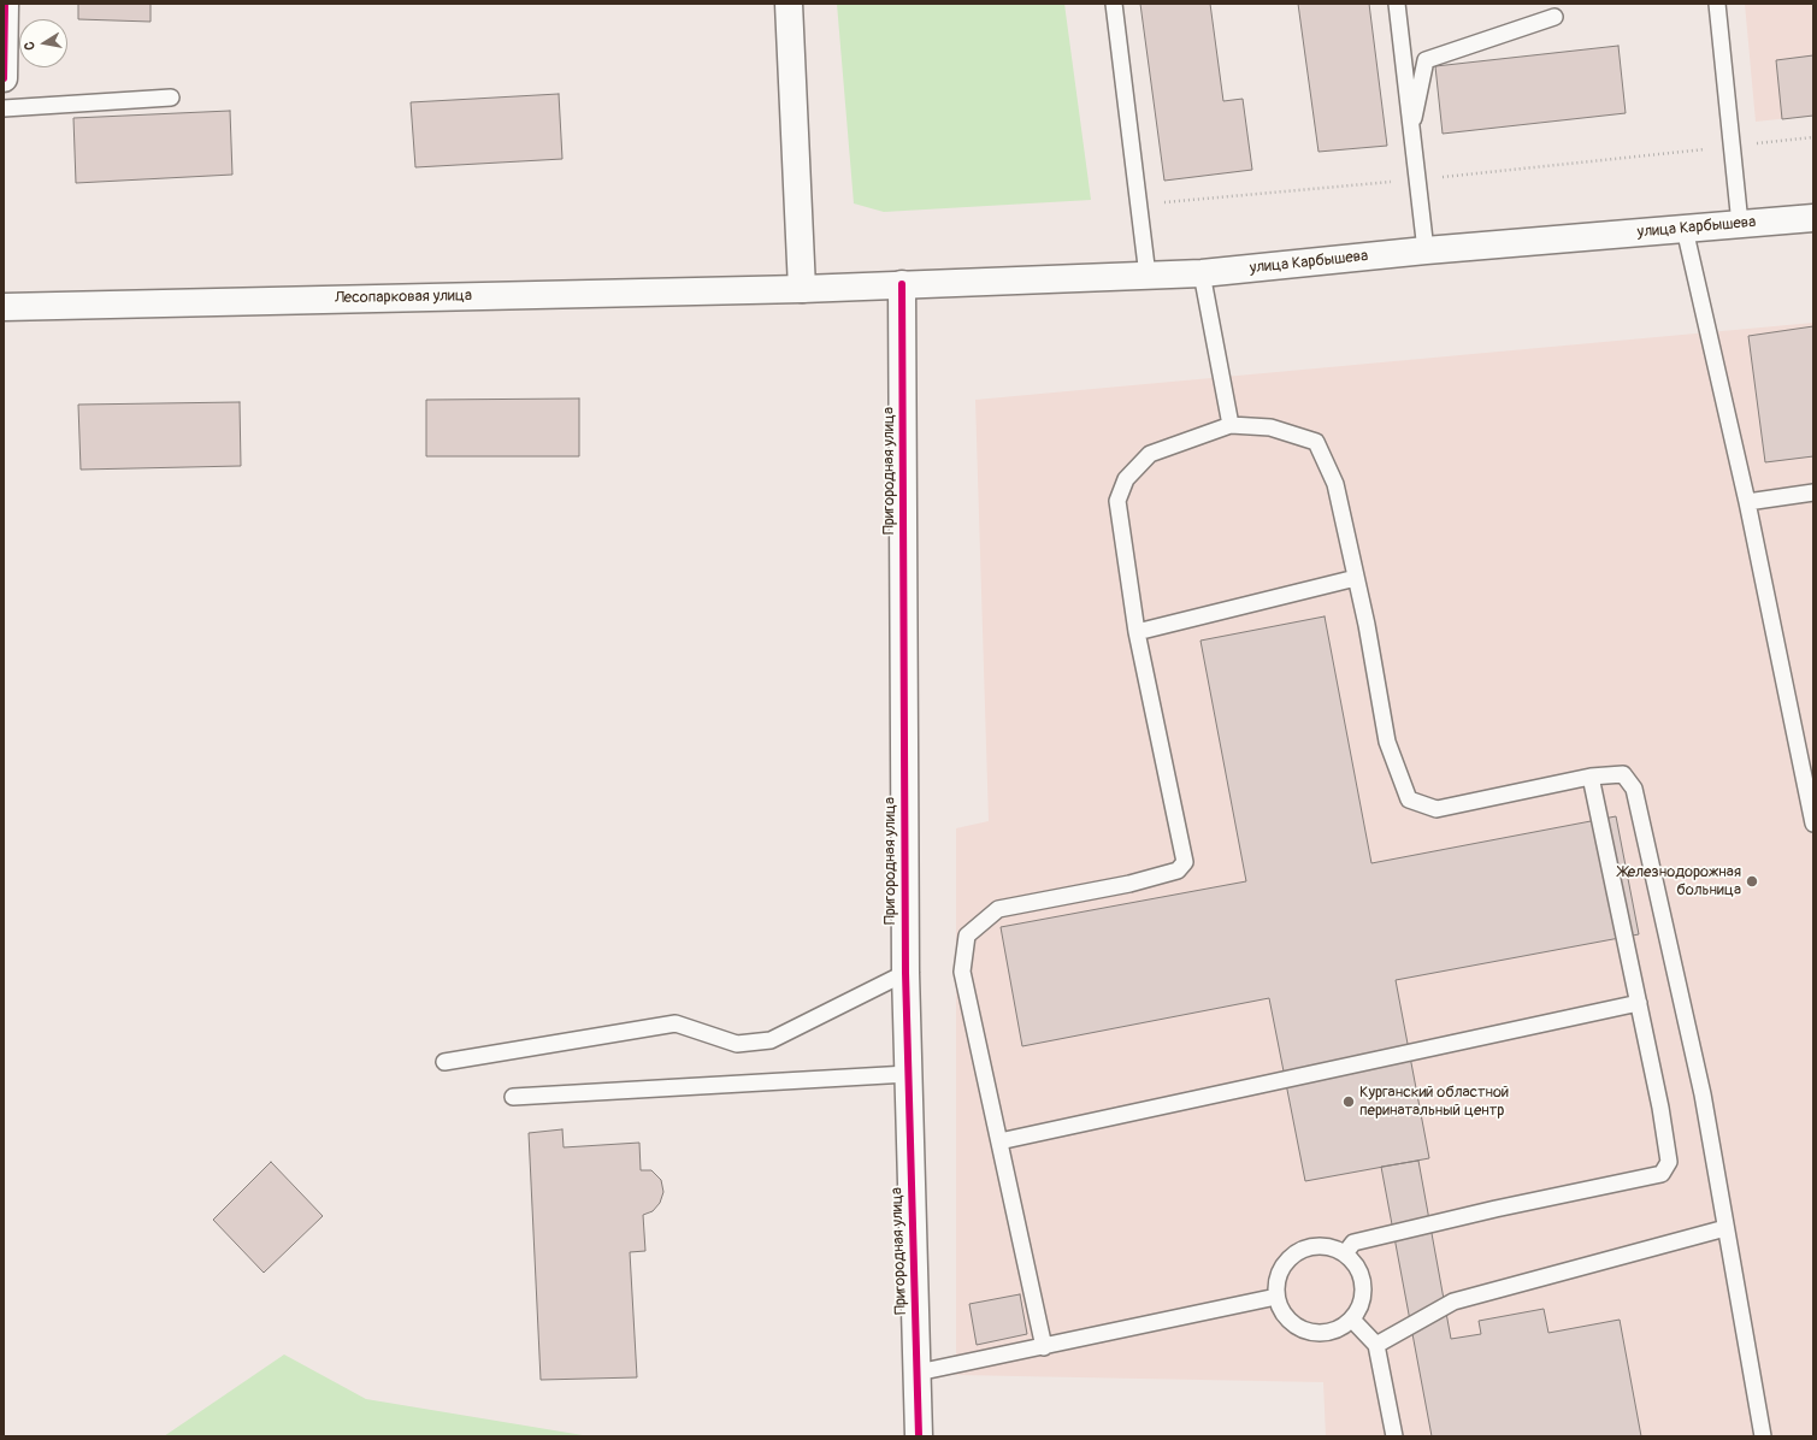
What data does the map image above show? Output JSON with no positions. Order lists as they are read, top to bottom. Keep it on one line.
{"streets":{"main road":["улица Карбышева","Лесопарковая улица","Пригородная улица"]},"crossings":[["улица Карбышева","Лесопарковая улица"],["улица Карбышева","Пригородная улица"]],"places":["Железнодорожная больница","Курганский областной перинатальный центр"],"north":"left"}
